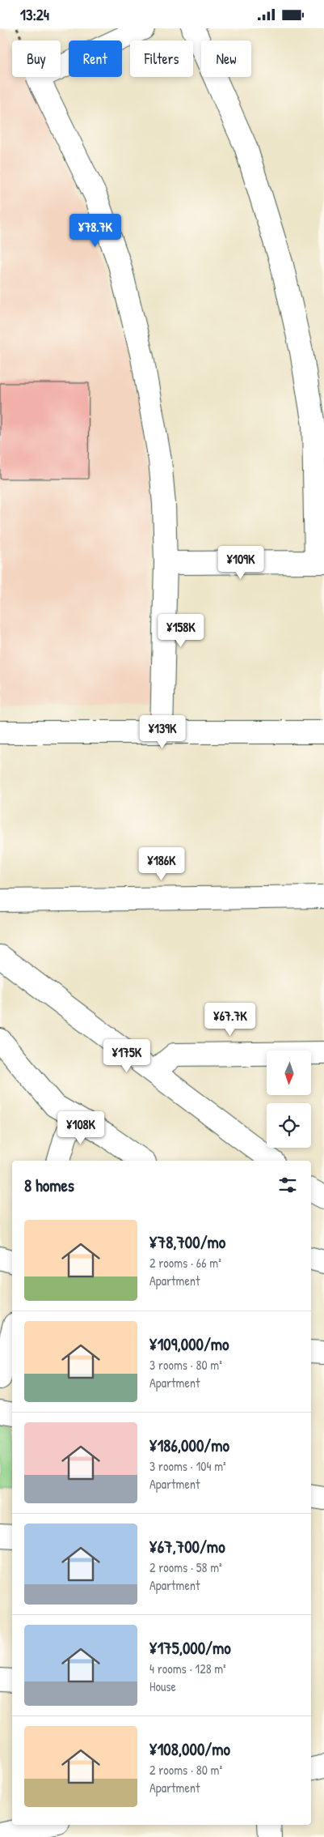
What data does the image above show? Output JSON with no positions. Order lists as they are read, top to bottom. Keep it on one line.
{"north":"bottom","page":{"status":"13:24","chip":["Buy","Rent","Filters","New"],"price":["¥78.7K","¥109K","¥158K","¥139K","¥186K","¥67.7K","¥175K","¥108K"],"heading":"8 homes","list":[{"name":"¥78,700/mo","note":"2 rooms · 66 m² · Apartment"},{"name":"¥109,000/mo","note":"3 rooms · 80 m² · Apartment"},{"name":"¥186,000/mo","note":"3 rooms · 104 m² · Apartment"},{"name":"¥67,700/mo","note":"2 rooms · 58 m² · Apartment"},{"name":"¥175,000/mo","note":"4 rooms · 128 m² · House"},{"name":"¥108,000/mo","note":"2 rooms · 80 m² · Apartment"}]}}
